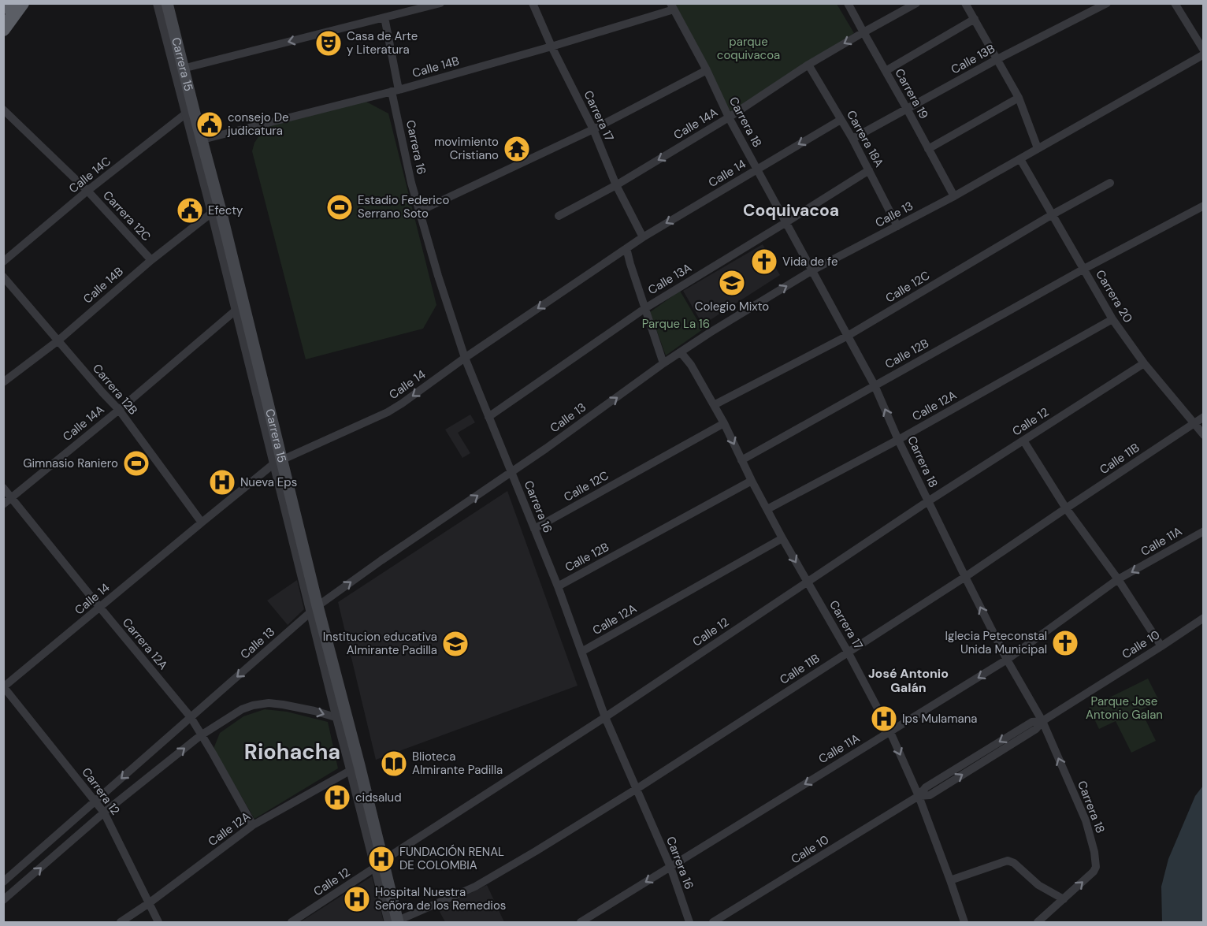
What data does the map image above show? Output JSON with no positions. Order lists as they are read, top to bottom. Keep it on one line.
{"streets":{"main road":["Carrera 15"],"street":["Calle 13B","Calle 14B","Carrera 19","Carrera 17","Carrera 18","Calle 14A","Carrera 18A","Carrera 16","Calle 14","Calle 14C","Calle 13","Carrera 12C","Calle 13A","Calle 12C","Carrera 20","Calle 12B","Carrera 12B","Calle 12A","Calle 12","Calle 11B","Calle 11A","Carrera 12A","Calle 10","Carrera 12"]},"crossings":[["Calle 13B","Carrera 19"],["Calle 13B","Carrera 18A"],["Carrera 15","Calle 14B"],["Carrera 15","Calle 14A"],["Carrera 15","Calle 14"],["Carrera 15","Calle 14C"],["Carrera 15","Calle 13"],["Carrera 15","Calle 12A"],["Carrera 15","Calle 12"],["Carrera 15","Calle 11B"],["Calle 14B","Carrera 17"],["Calle 14B","Carrera 18"],["Calle 14B","Carrera 16"],["Calle 14B","Carrera 12C"],["Calle 14B","Carrera 12B"],["Carrera 19","Calle 14A"],["Carrera 19","Calle 13"],["Carrera 17","Calle 14A"],["Carrera 17","Calle 14"],["Carrera 17","Calle 13"],["Carrera 17","Calle 12C"],["Carrera 17","Calle 12B"],["Carrera 17","Calle 12A"],["Carrera 17","Calle 12"],["Carrera 17","Calle 11B"],["Carrera 17","Calle 11A"],["Carrera 17","Calle 10"],["Carrera 18","Calle 14A"],["Carrera 18","Calle 14"],["Carrera 18","Calle 13"],["Carrera 18","Calle 13A"],["Carrera 18","Calle 12C"],["Carrera 18","Calle 12B"],["Carrera 18","Calle 12A"],["Carrera 18","Calle 12"],["Carrera 18","Calle 11B"],["Carrera 18","Calle 11A"],["Carrera 18","Calle 10"],["Calle 14A","Carrera 18A"],["Calle 14A","Carrera 12B"],["Calle 14A","Carrera 12A"],["Carrera 18A","Calle 14"],["Carrera 18A","Calle 13"],["Carrera 18A","Calle 13A"],["Carrera 16","Calle 14"],["Carrera 16","Calle 13"],["Carrera 16","Calle 13A"],["Carrera 16","Calle 12C"],["Carrera 16","Calle 12B"],["Carrera 16","Calle 12A"],["Carrera 16","Calle 12"],["Carrera 16","Calle 11B"],["Carrera 16","Calle 11A"],["Calle 14","Carrera 12B"],["Calle 14","Carrera 12A"],["Calle 14","Carrera 12"],["Calle 14C","Carrera 12C"],["Calle 13","Carrera 20"],["Calle 13","Carrera 12A"],["Calle 13","Carrera 12"],["Calle 12C","Carrera 20"],["Carrera 20","Calle 12B"],["Carrera 20","Calle 12A"],["Carrera 20","Calle 12"],["Carrera 20","Calle 11B"],["Calle 12A","Carrera 12A"],["Calle 12A","Carrera 12"]],"one_way":["Calle 14","Calle 11A"],"districts":["Coquivacoa","José Antonio Galán","Riohacha"],"parks":["parque coquivacoa","Parque La 16","Parque Jose Antonio Galan"],"places":{"theatre":["Casa de Arte y Literatura"],"public building":["consejo De judicatura","Efecty"],"temple":["movimiento Cristiano"],"sports":["Estadio Federico Serrano Soto","Gimnasio Raniero"],"church":["Vida de fe","Iglecia Peteconstal Unida Municipal"],"school or university":["Colegio Mixto","Institucion educativa Almirante Padilla"],"hospital":["Nueva Eps","Ips Mulamana","cidsalud","FUNDACIÓN RENAL DE COLOMBIA","Hospital Nuestra Señora de los Remedios"],"library":["Blioteca Almirante Padilla"]}}
